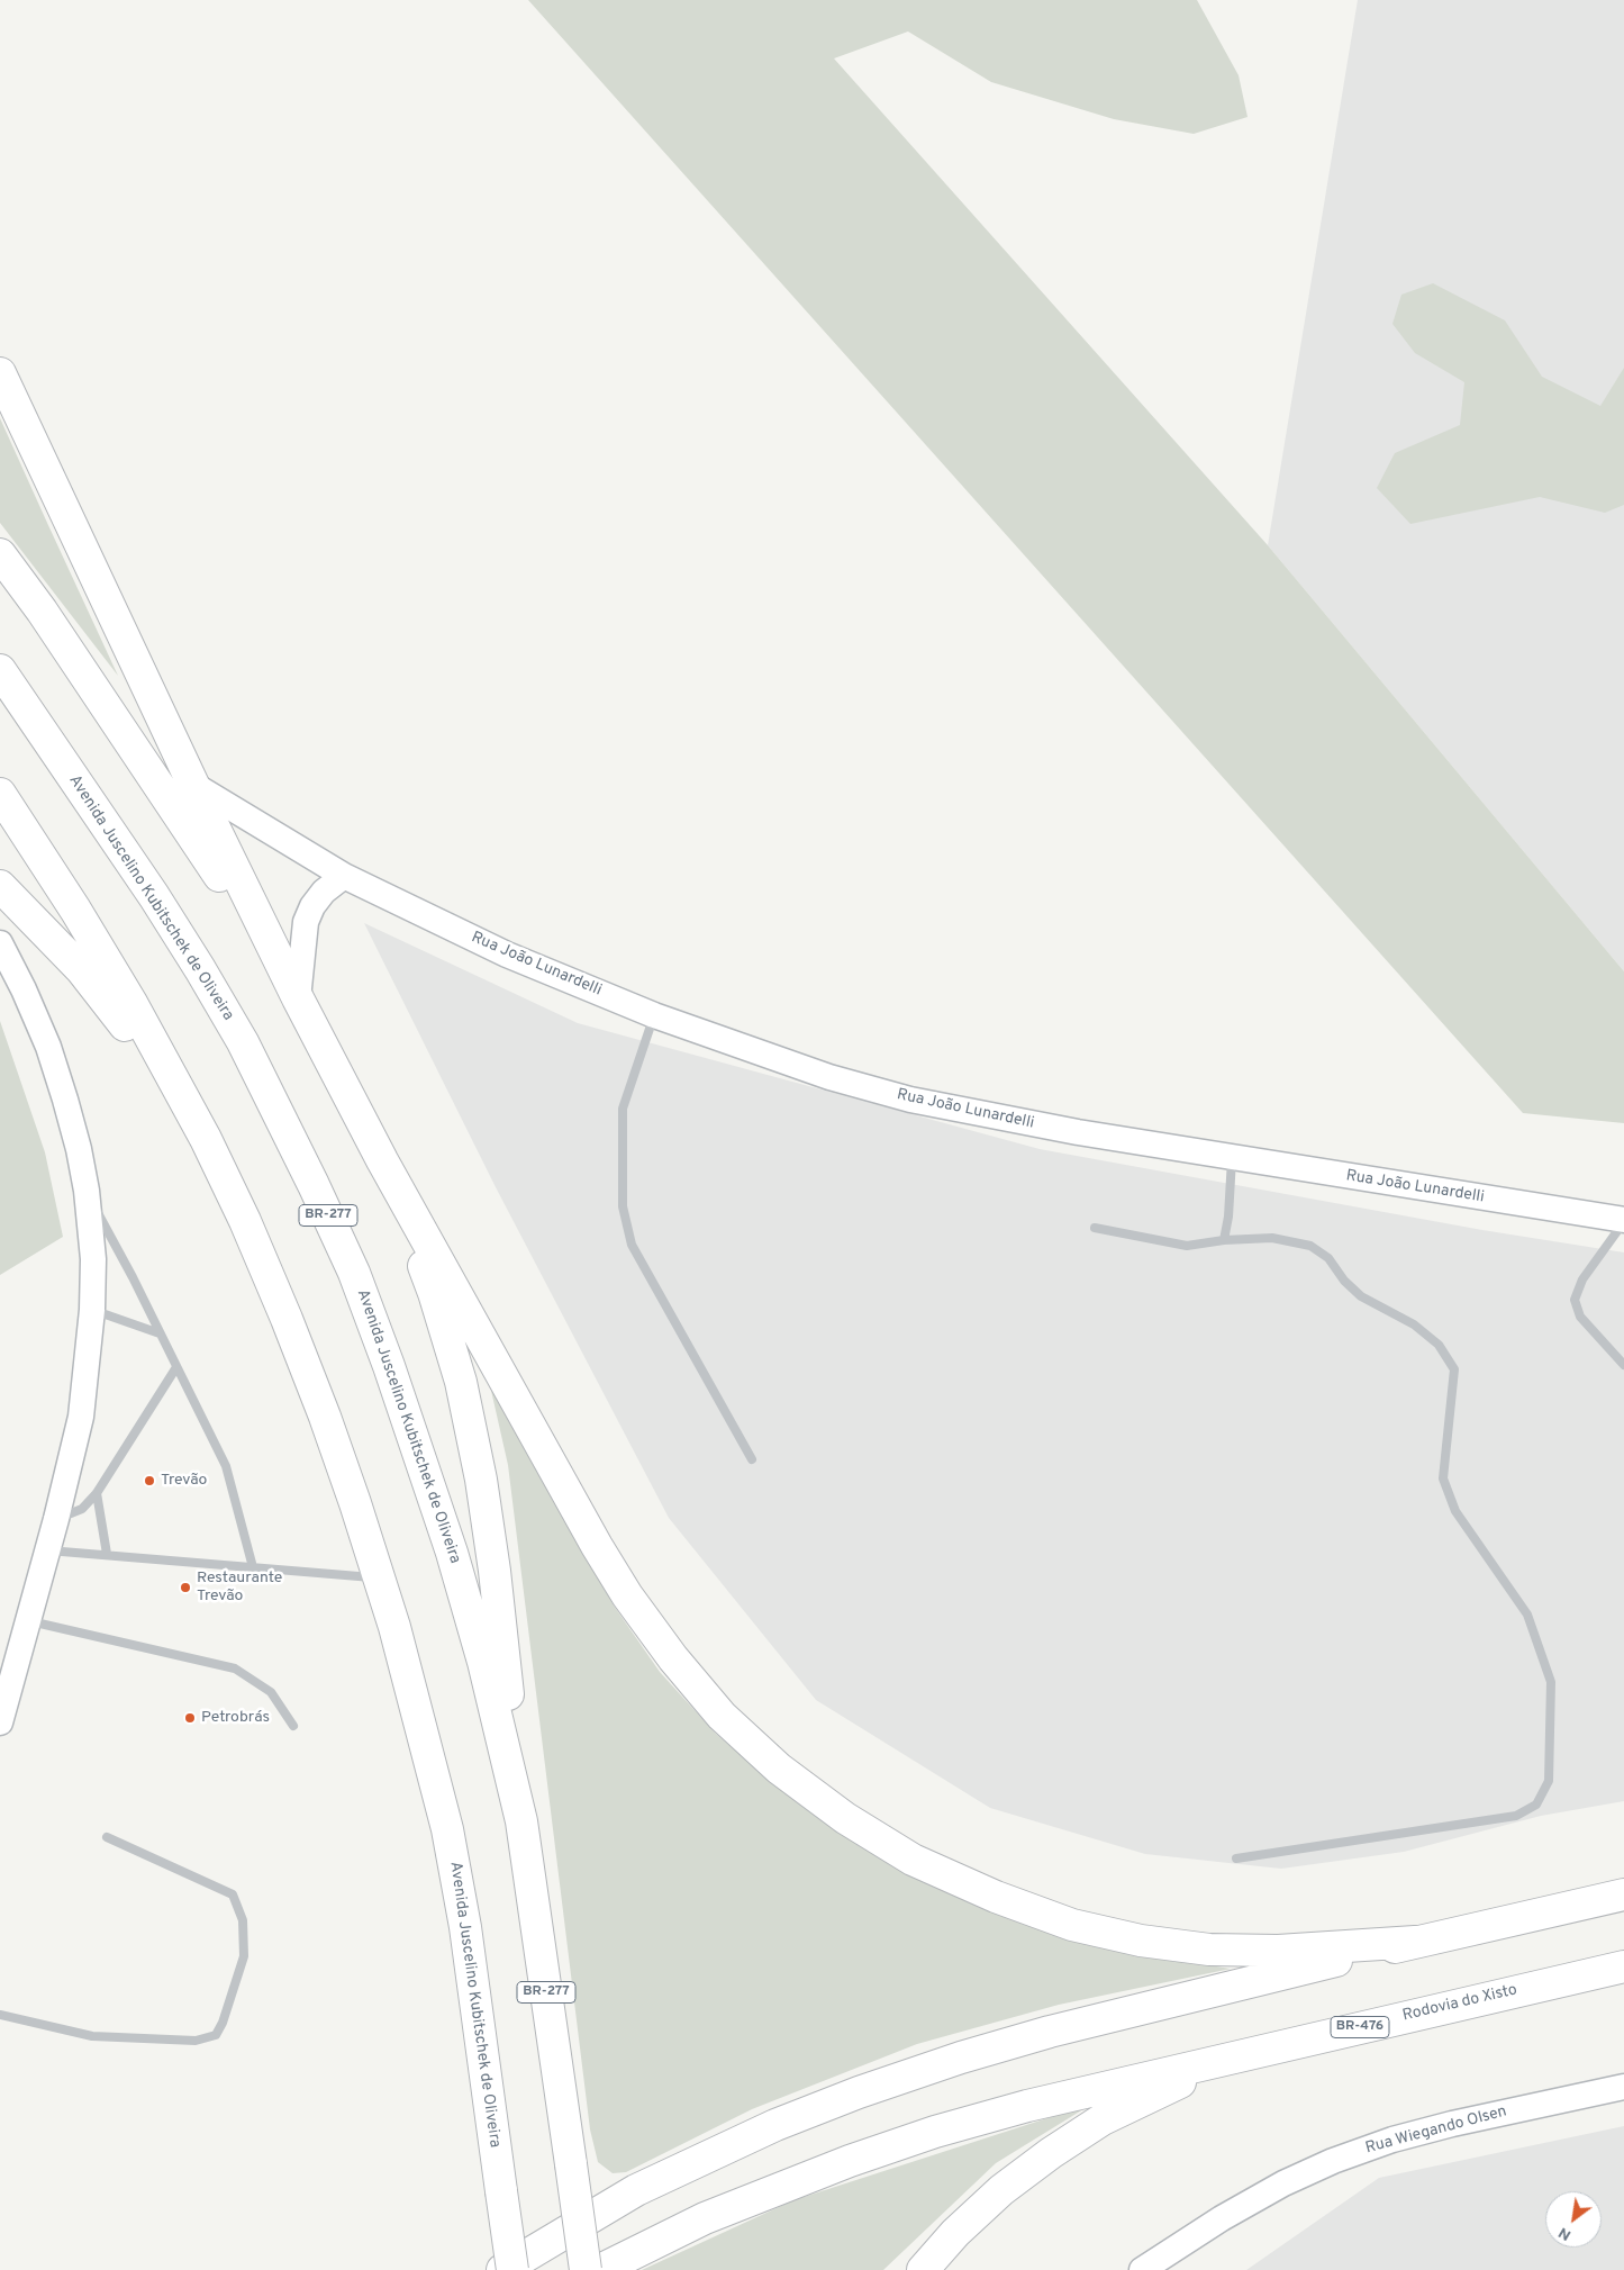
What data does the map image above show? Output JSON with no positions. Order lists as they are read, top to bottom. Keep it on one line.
{"streets":{"highway":["Avenida Juscelino Kubitschek de Oliveira","BR-277","Rodovia do Xisto","BR-476"],"street":["Rua João Lunardelli","Rua Wiegando Olsen"]},"places":["Trevão","Restaurante Trevão","Petrobrás"],"north":"bottom left"}
